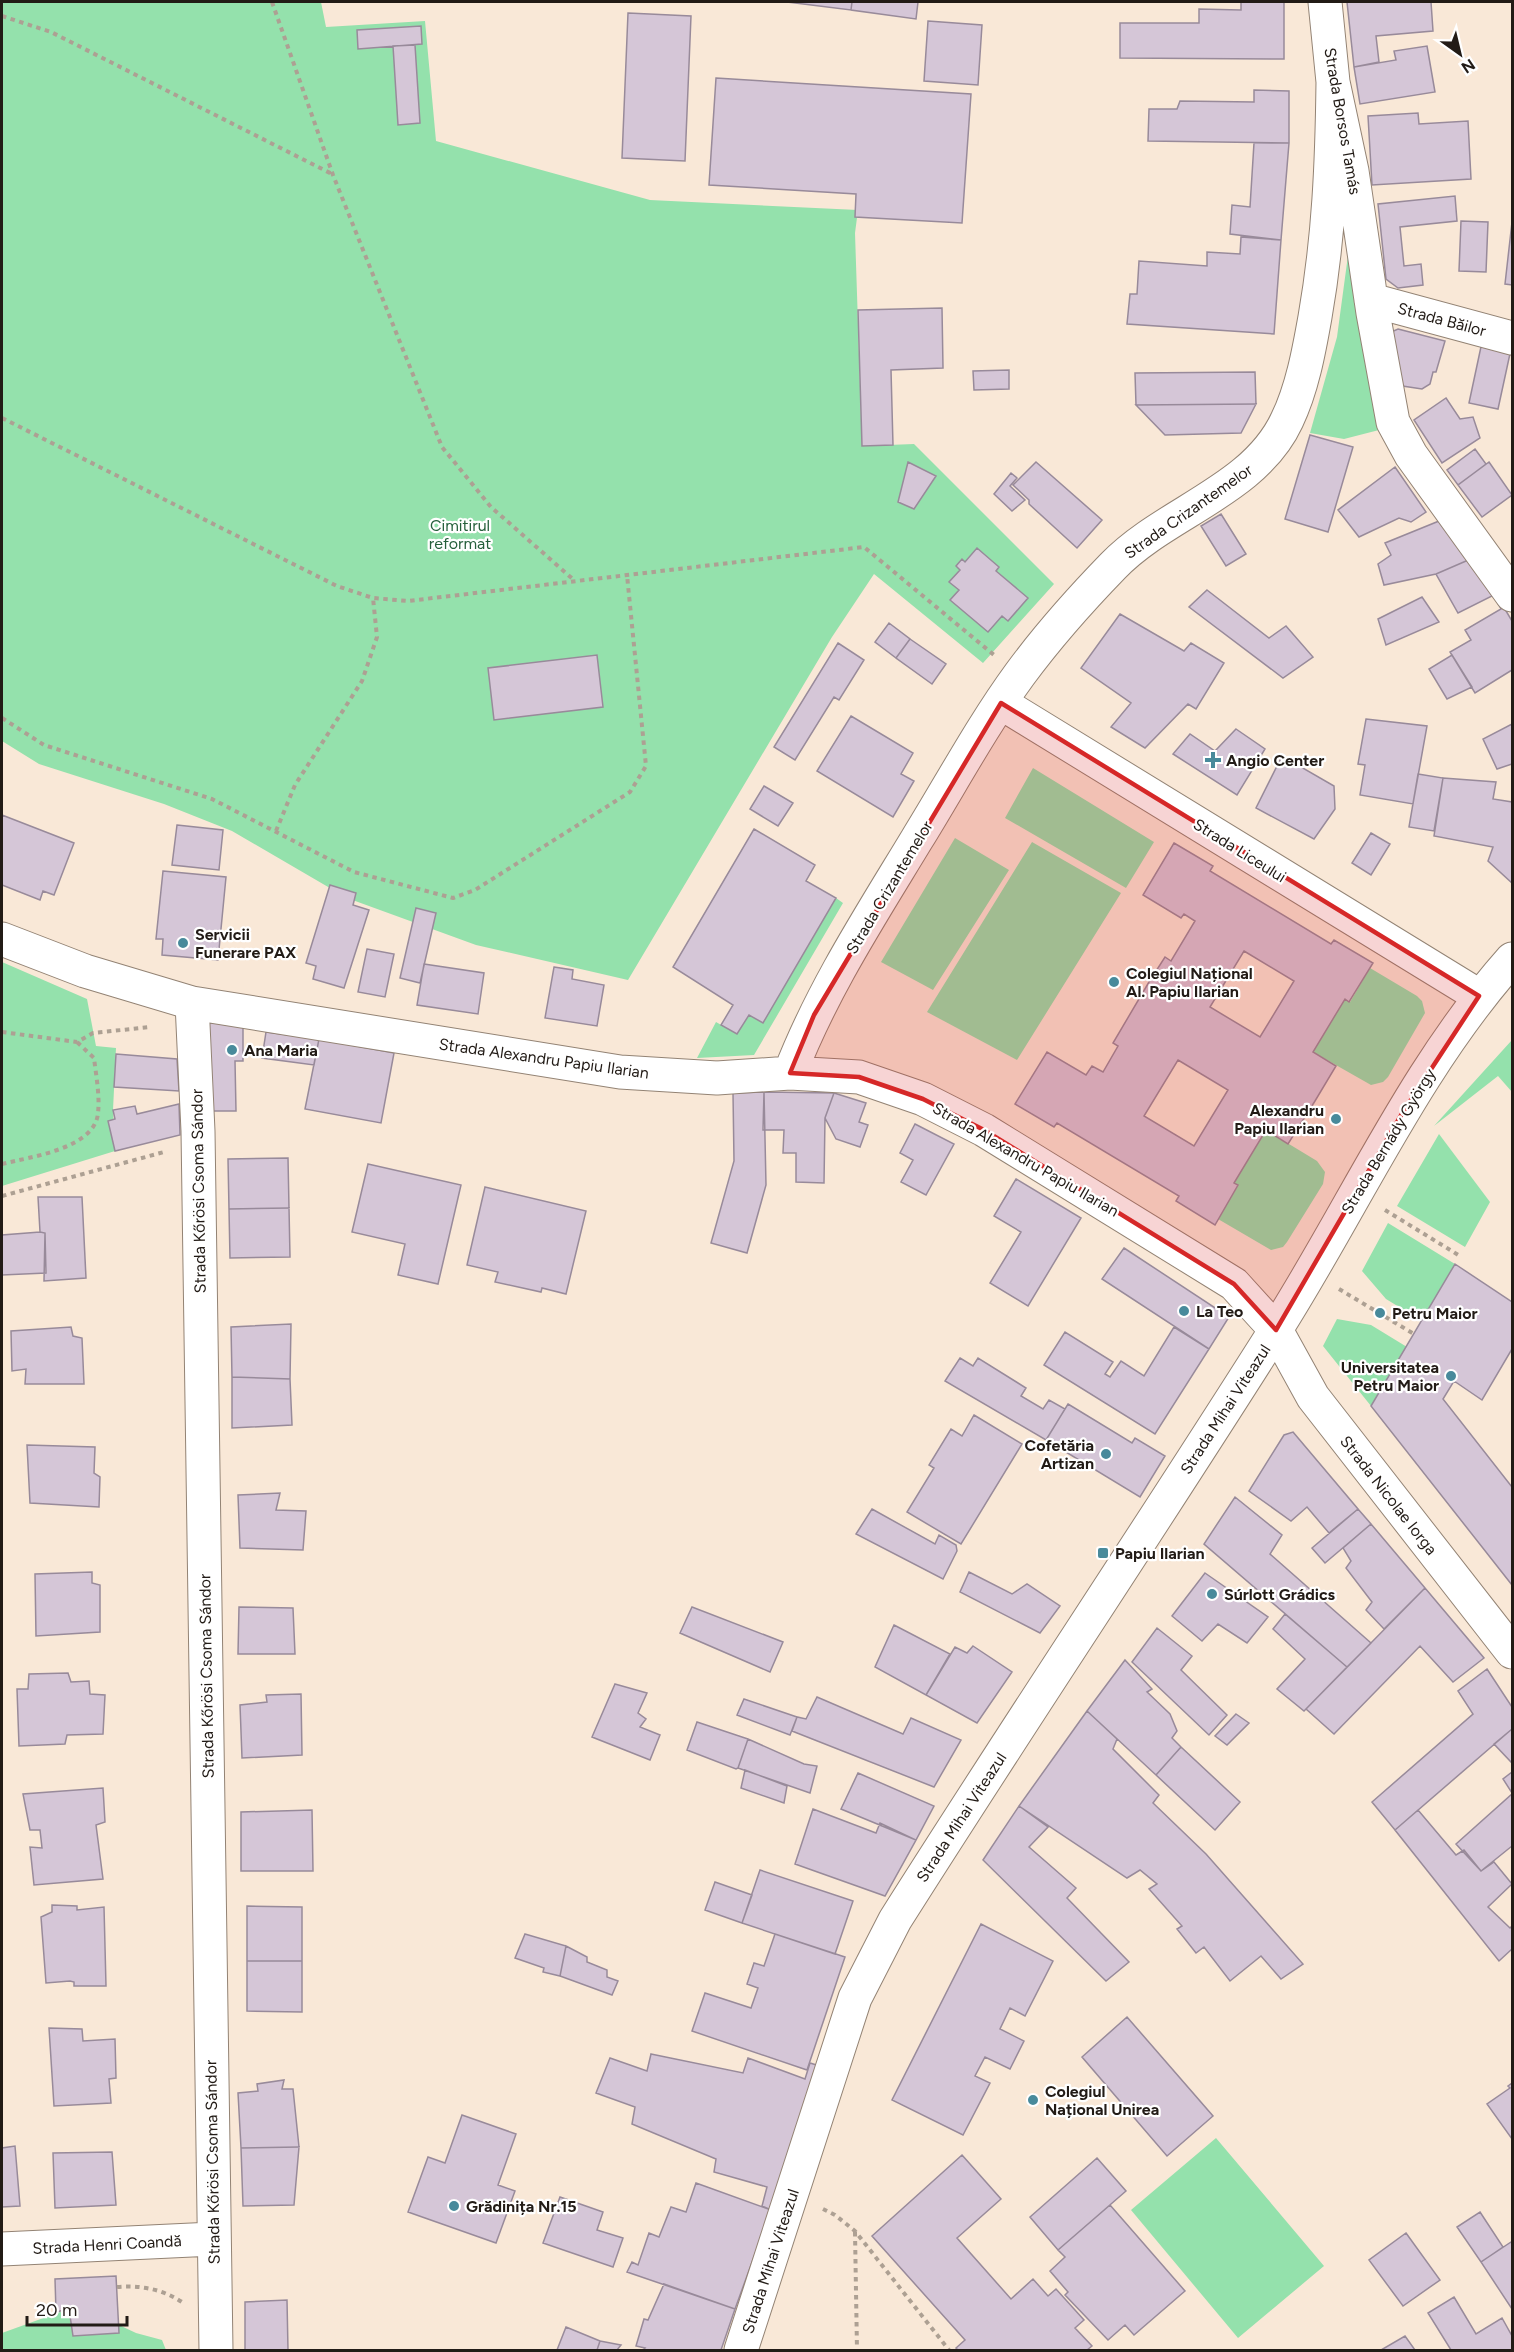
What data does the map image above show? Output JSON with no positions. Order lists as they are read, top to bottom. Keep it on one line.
{"streets":{"street":["Strada Borsos Tamás","Strada Băilor","Strada Crizantemelor","Strada Liceului","Strada Alexandru Papiu Ilarian","Strada Bernády György","Strada Kőrösi Csoma Sándor","Strada Mihai Viteazul","Strada Nicolae Iorga","Strada Henri Coandă"]},"crossings":[["Strada Borsos Tamás","Strada Băilor"],["Strada Borsos Tamás","Strada Crizantemelor"],["Strada Crizantemelor","Strada Liceului"],["Strada Crizantemelor","Strada Alexandru Papiu Ilarian"],["Strada Liceului","Strada Bernády György"],["Strada Alexandru Papiu Ilarian","Strada Bernády György"],["Strada Alexandru Papiu Ilarian","Strada Kőrösi Csoma Sándor"],["Strada Alexandru Papiu Ilarian","Strada Mihai Viteazul"],["Strada Alexandru Papiu Ilarian","Strada Nicolae Iorga"],["Strada Bernády György","Strada Mihai Viteazul"],["Strada Bernády György","Strada Nicolae Iorga"],["Strada Kőrösi Csoma Sándor","Strada Henri Coandă"],["Strada Mihai Viteazul","Strada Nicolae Iorga"]],"parks":["Cimitirul reformat"],"places":{"health":["Angio Center"],"other":["Servicii Funerare PAX","Colegiul Național Al. Papiu Ilarian","Ana Maria","Alexandru Papiu Ilarian","La Teo","Petru Maior","Universitatea Petru Maior","Cofetăria Artizan","Súrlott Grádics","Colegiul Național Unirea","Grădinița Nr.15"],"transit":["Papiu Ilarian"]},"scale_bar":"20 m","north":"bottom right"}
